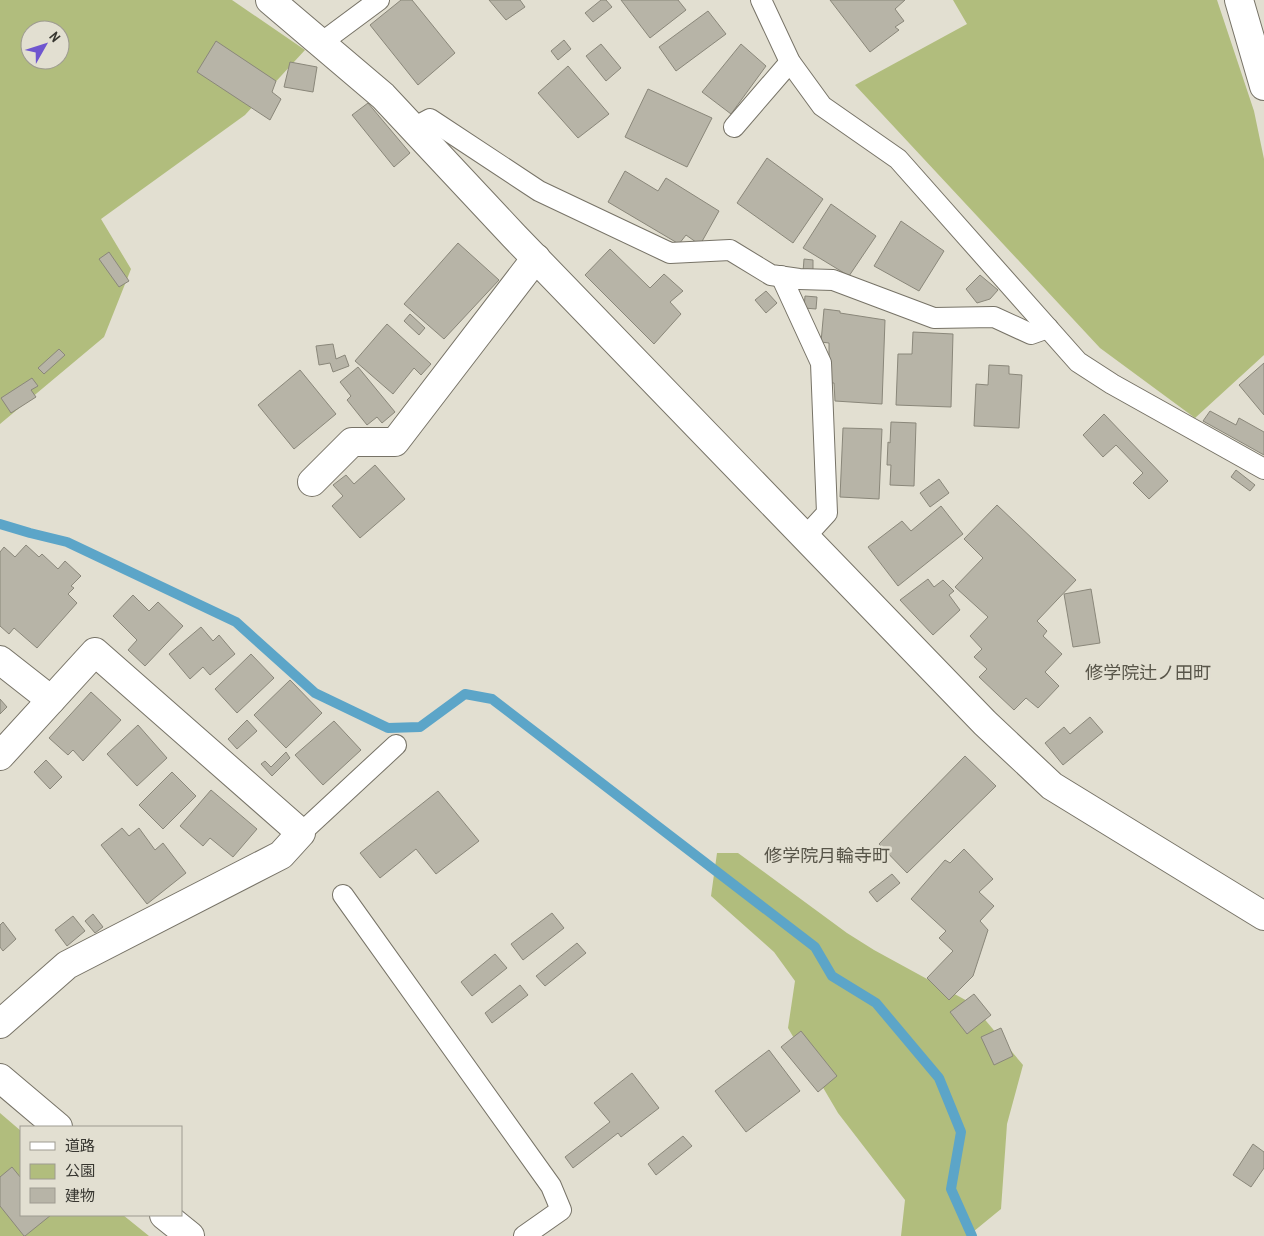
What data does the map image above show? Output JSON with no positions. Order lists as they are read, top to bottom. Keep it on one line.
{"districts":["修学院辻ノ田町","修学院月輪寺町"],"legend":["道路","公園","建物"],"north":"top right"}
